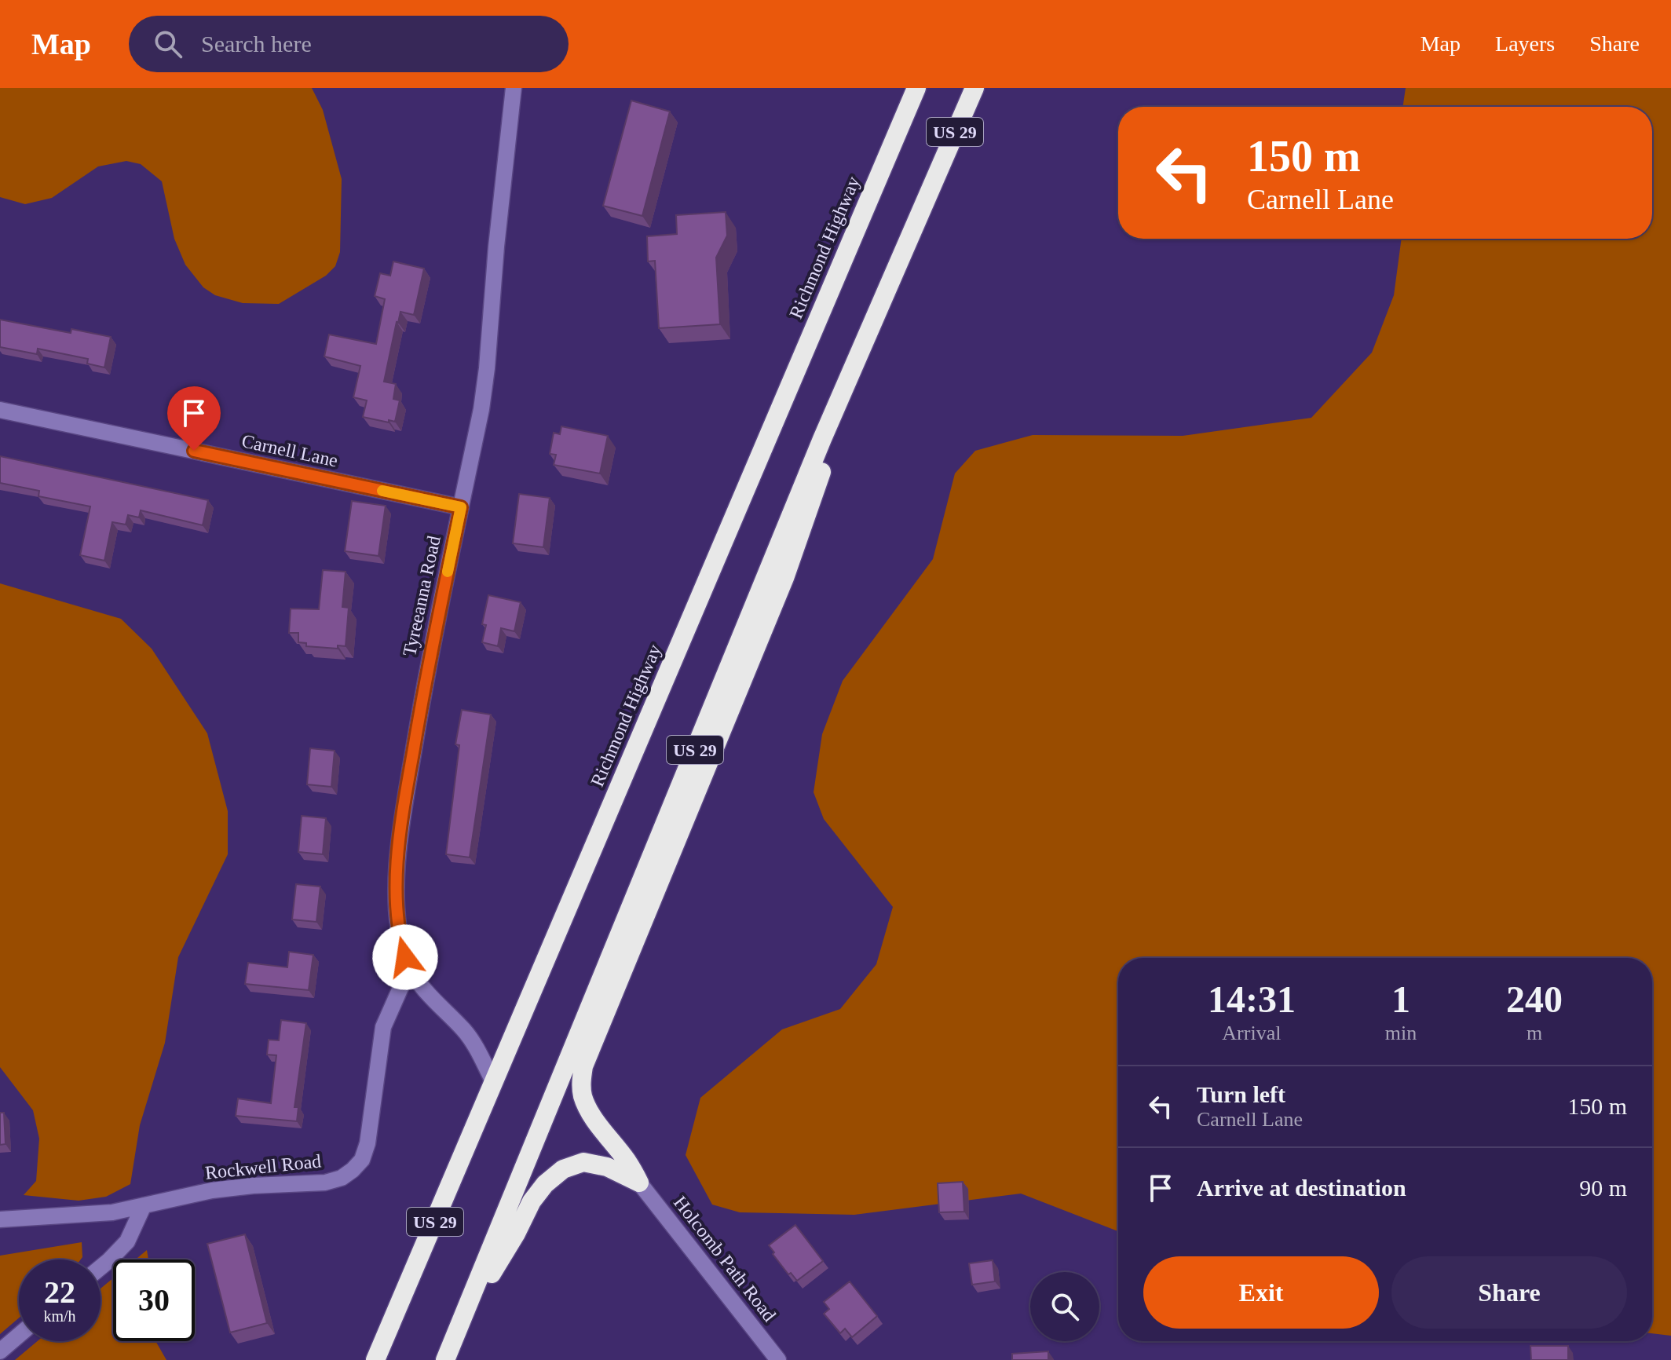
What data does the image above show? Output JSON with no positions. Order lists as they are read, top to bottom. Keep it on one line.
{"streets":{"highway":["US 29","Richmond Highway"],"street":["Carnell Lane","Tyreeanna Road","Rockwell Road","Holcomb Path Road"]},"crossings":[["Richmond Highway","Tyreeanna Road"],["Carnell Lane","Tyreeanna Road"],["Tyreeanna Road","Rockwell Road"]],"page":{"header":"Map","search":"Search here","nav":["Map","Layers","Share"],"turn":["150 m","Carnell Lane"],"eta":["14:31","Arrival","1","min","240","m"],"list":[{"name":"Turn left","note":"Carnell Lane","value":"150 m"},{"name":"Arrive at destination","value":"90 m"}],"buttons":["Exit","Share"],"speed":"22 km/h","limit":"30"}}
